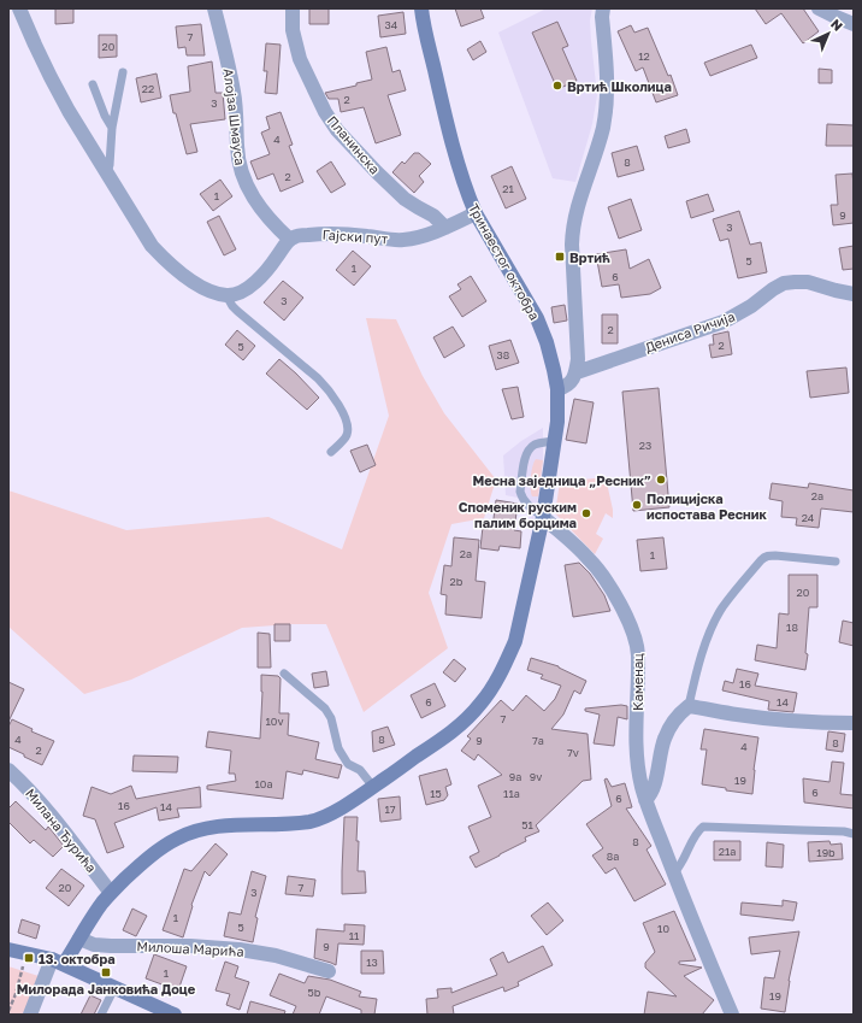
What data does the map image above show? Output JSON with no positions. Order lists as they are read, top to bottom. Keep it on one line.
{"streets":{"street":["Алојза Шмауса","Планинска","Гајски пут","Тринаестог октобра","Дениса Ричија","Каменац","Милана Ђурића","Милоша Марића"]},"crossings":[["Алојза Шмауса","Гајски пут"],["Планинска","Гајски пут"],["Гајски пут","Тринаестог октобра"],["Тринаестог октобра","Каменац"]],"places":{"other":["Вртић Школица","Месна заједница „Ресник”","Полицијска испостава Ресник","Споменик руским палим борцима"],"transit":["Вртић","13. октобра","Милорада Јанковића Доце"]},"house_numbers":["34","7","20","12","22","2","3","4","8","2","21","1","9","3","5","1","6","3","2","2","5","38","23","2a","24","2a","1","2b","20","18","16","6","14","7","10v","4","8","9","7a","8","4","2","7v","9a","9v","19","10a","6","15","11a","6","16","14","17","51","8","21a","19b","8a","20","7","3","1","5","10","11","9","13","1","5b","19"],"north":"top right"}
